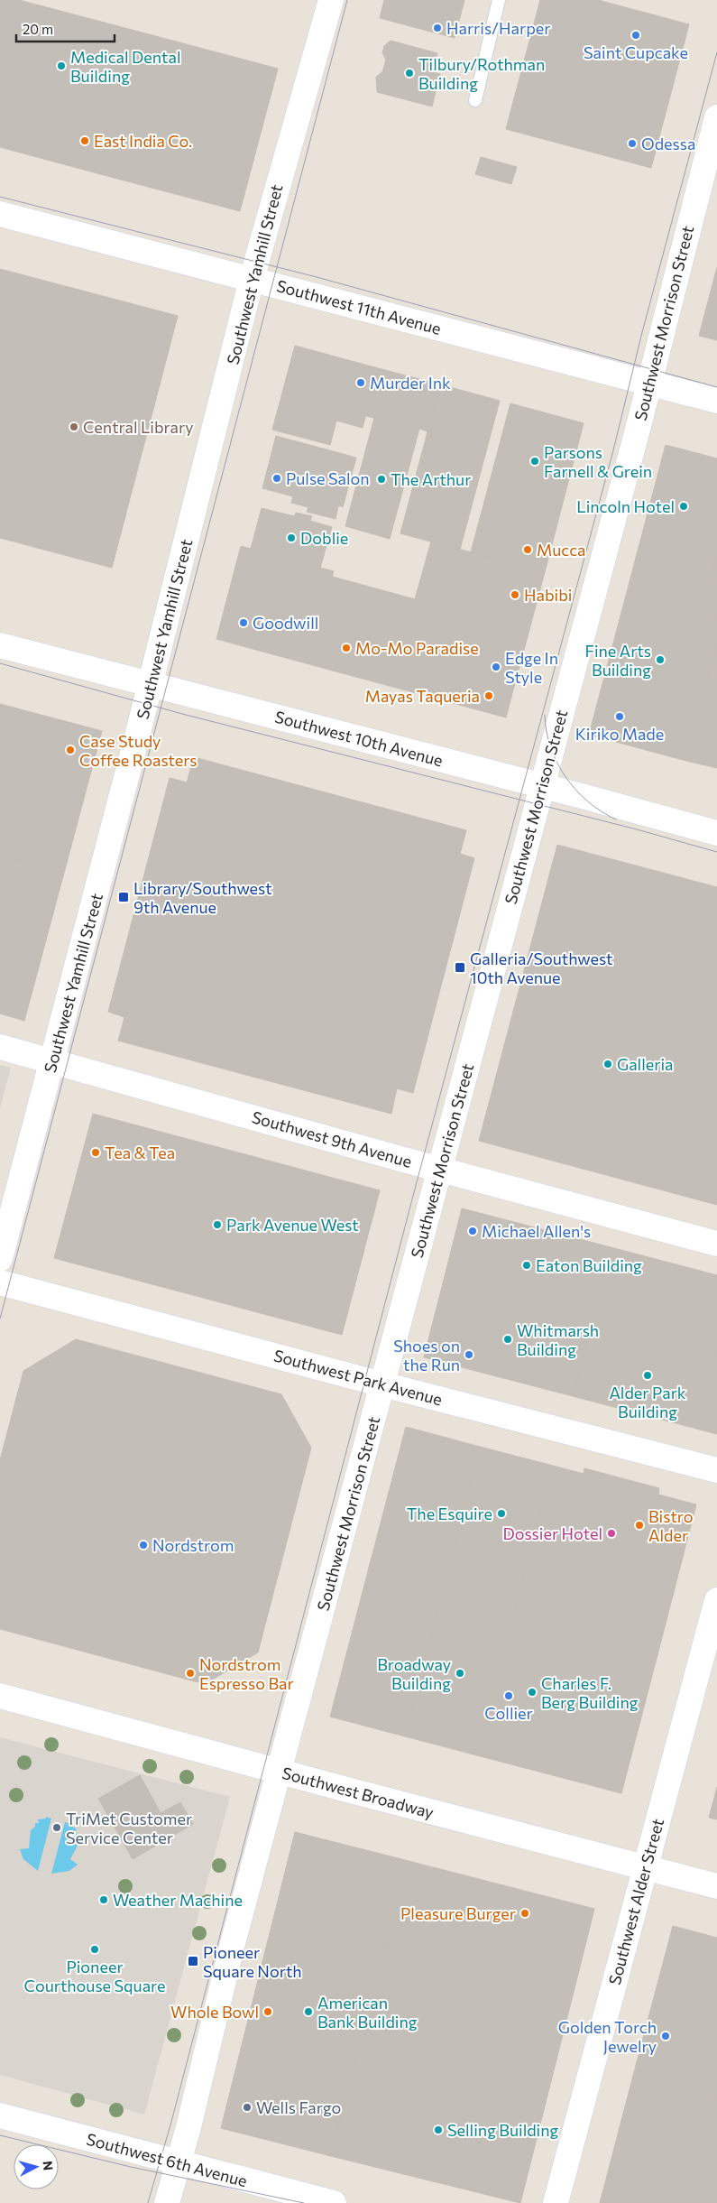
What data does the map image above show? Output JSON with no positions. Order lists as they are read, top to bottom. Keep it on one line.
{"streets":{"street":["Southwest Yamhill Street","Southwest 11th Avenue","Southwest Morrison Street","Southwest 10th Avenue","Southwest 9th Avenue","Southwest Park Avenue","Southwest Broadway","Southwest Alder Street","Southwest 6th Avenue"]},"crossings":[["Southwest Yamhill Street","Southwest 11th Avenue"],["Southwest Yamhill Street","Southwest 10th Avenue"],["Southwest Yamhill Street","Southwest 9th Avenue"],["Southwest 11th Avenue","Southwest Morrison Street"],["Southwest Morrison Street","Southwest 10th Avenue"],["Southwest Morrison Street","Southwest 9th Avenue"],["Southwest Morrison Street","Southwest Park Avenue"],["Southwest Morrison Street","Southwest Broadway"],["Southwest Morrison Street","Southwest 6th Avenue"],["Southwest Broadway","Southwest Alder Street"]],"places":{"other":["Harris/Harper","Saint Cupcake","Medical Dental Building","Tilbury/Rothman Building","East India Co.","Odessa","Murder Ink","Central Library","Parsons Farnell & Grein","Pulse Salon","The Arthur","Lincoln Hotel","Doblie","Mucca","Habibi","Goodwill","Mo-Mo Paradise","Fine Arts Building","Edge In Style","Mayas Taqueria","Kiriko Made","Case Study Coffee Roasters","Galleria","Tea & Tea","Park Avenue West","Michael Allen's","Eaton Building","Whitmarsh Building","Shoes on the Run","Alder Park Building","The Esquire","Bistro Alder","Dossier Hotel","Nordstrom","Nordstrom Espresso Bar","Broadway Building","Charles F. Berg Building","Collier","TriMet Customer Service Center","Weather Machine","Pleasure Burger","Pioneer Courthouse Square","Whole Bowl","American Bank Building","Golden Torch Jewelry","Wells Fargo","Selling Building"],"transit":["Library/Southwest 9th Avenue","Galleria/Southwest 10th Avenue","Pioneer Square North"]},"scale_bar":"20 m","north":"right"}
